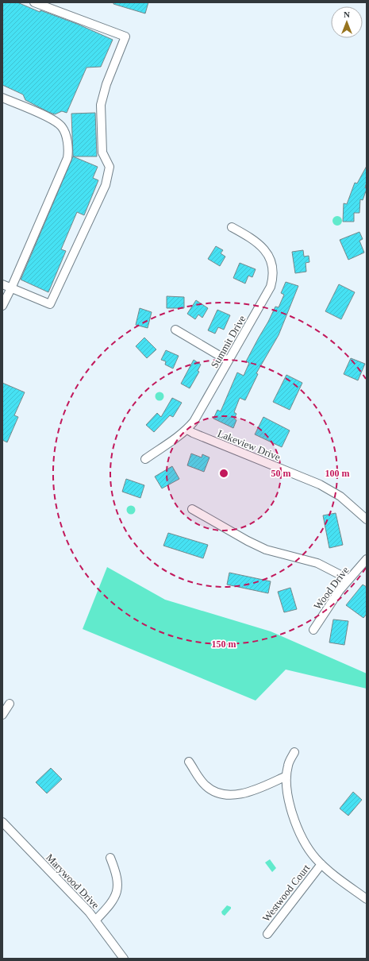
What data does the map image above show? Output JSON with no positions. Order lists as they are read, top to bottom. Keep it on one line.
{"streets":{"street":["Summit Drive","Lakeview Drive","Wood Drive","Marywood Drive","Westwood Court"]},"crossings":[["Summit Drive","Lakeview Drive"]],"north":"top","rings":["50 m","100 m","150 m"]}
